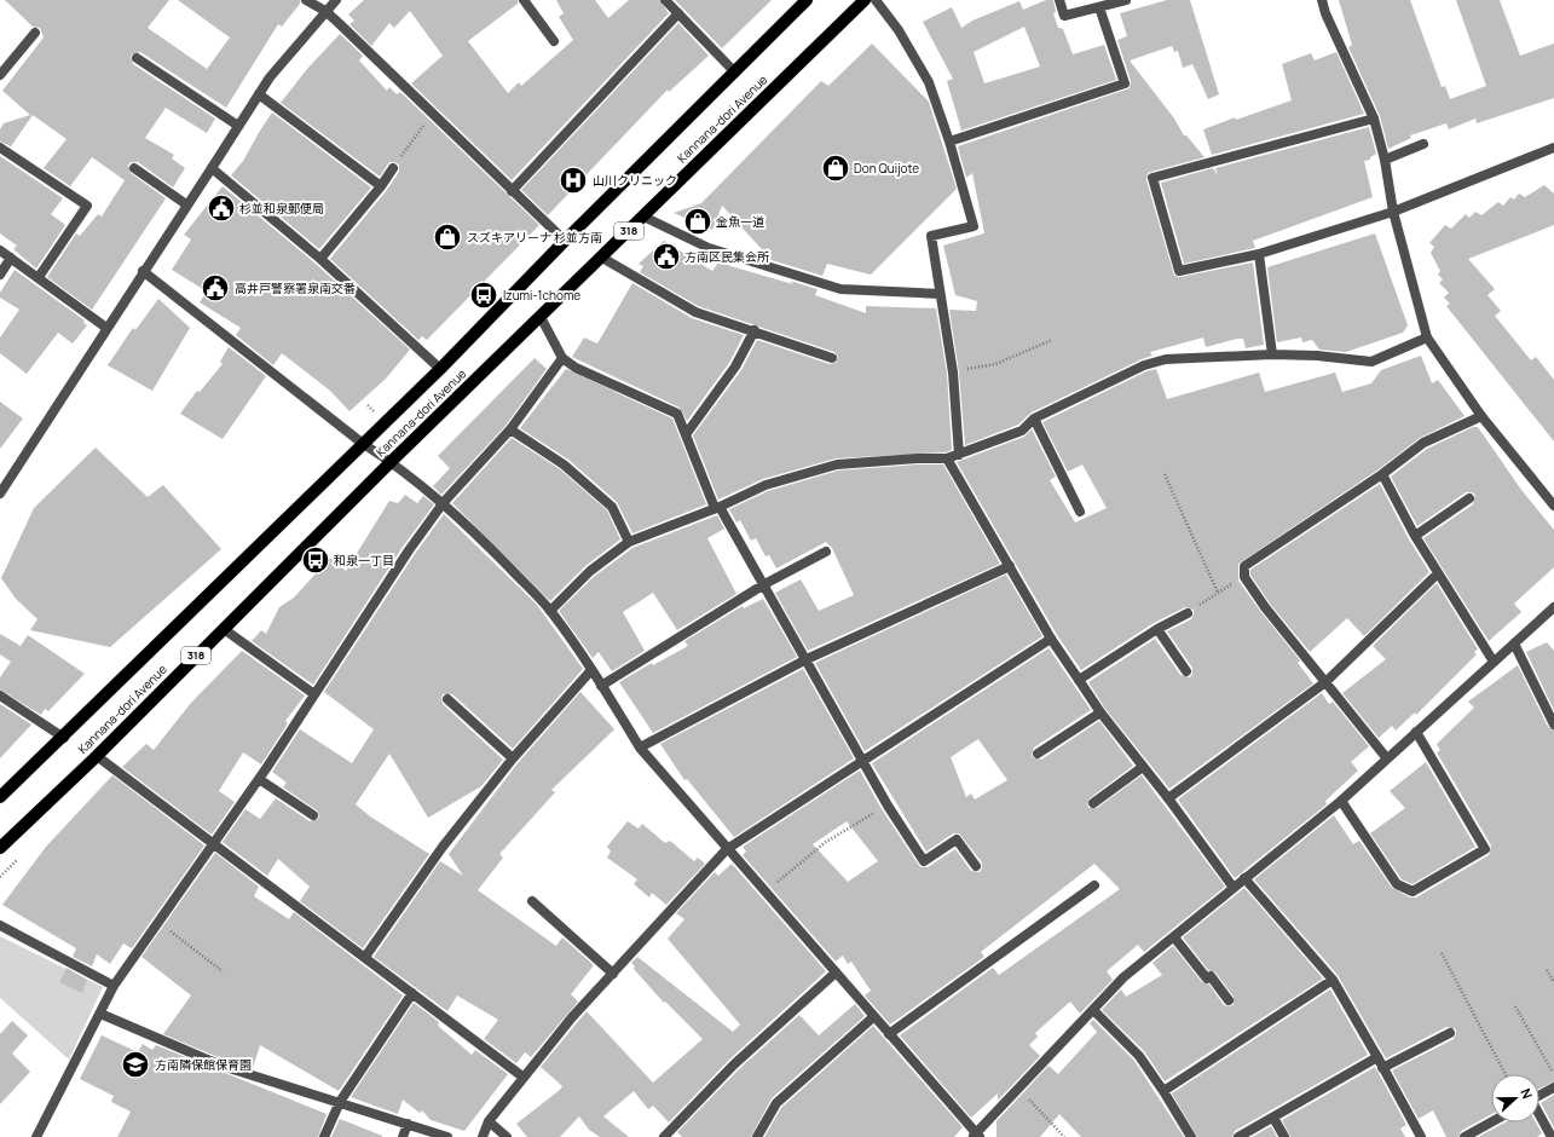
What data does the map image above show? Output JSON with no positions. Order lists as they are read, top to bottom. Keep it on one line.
{"streets":{"main road":["Kannana-dori Avenue","318"]},"places":{"shop":["Don Quijote","金魚一道","スズキアリーナ 杉並方南"],"hospital":["山川クリニック"],"public building":["杉並和泉郵便局","方南区民集会所","高井戸警察署泉南交番"],"bus stop":["Izumi-1chome","和泉一丁目"],"school or university":["方南隣保館保育園"]},"north":"right"}
